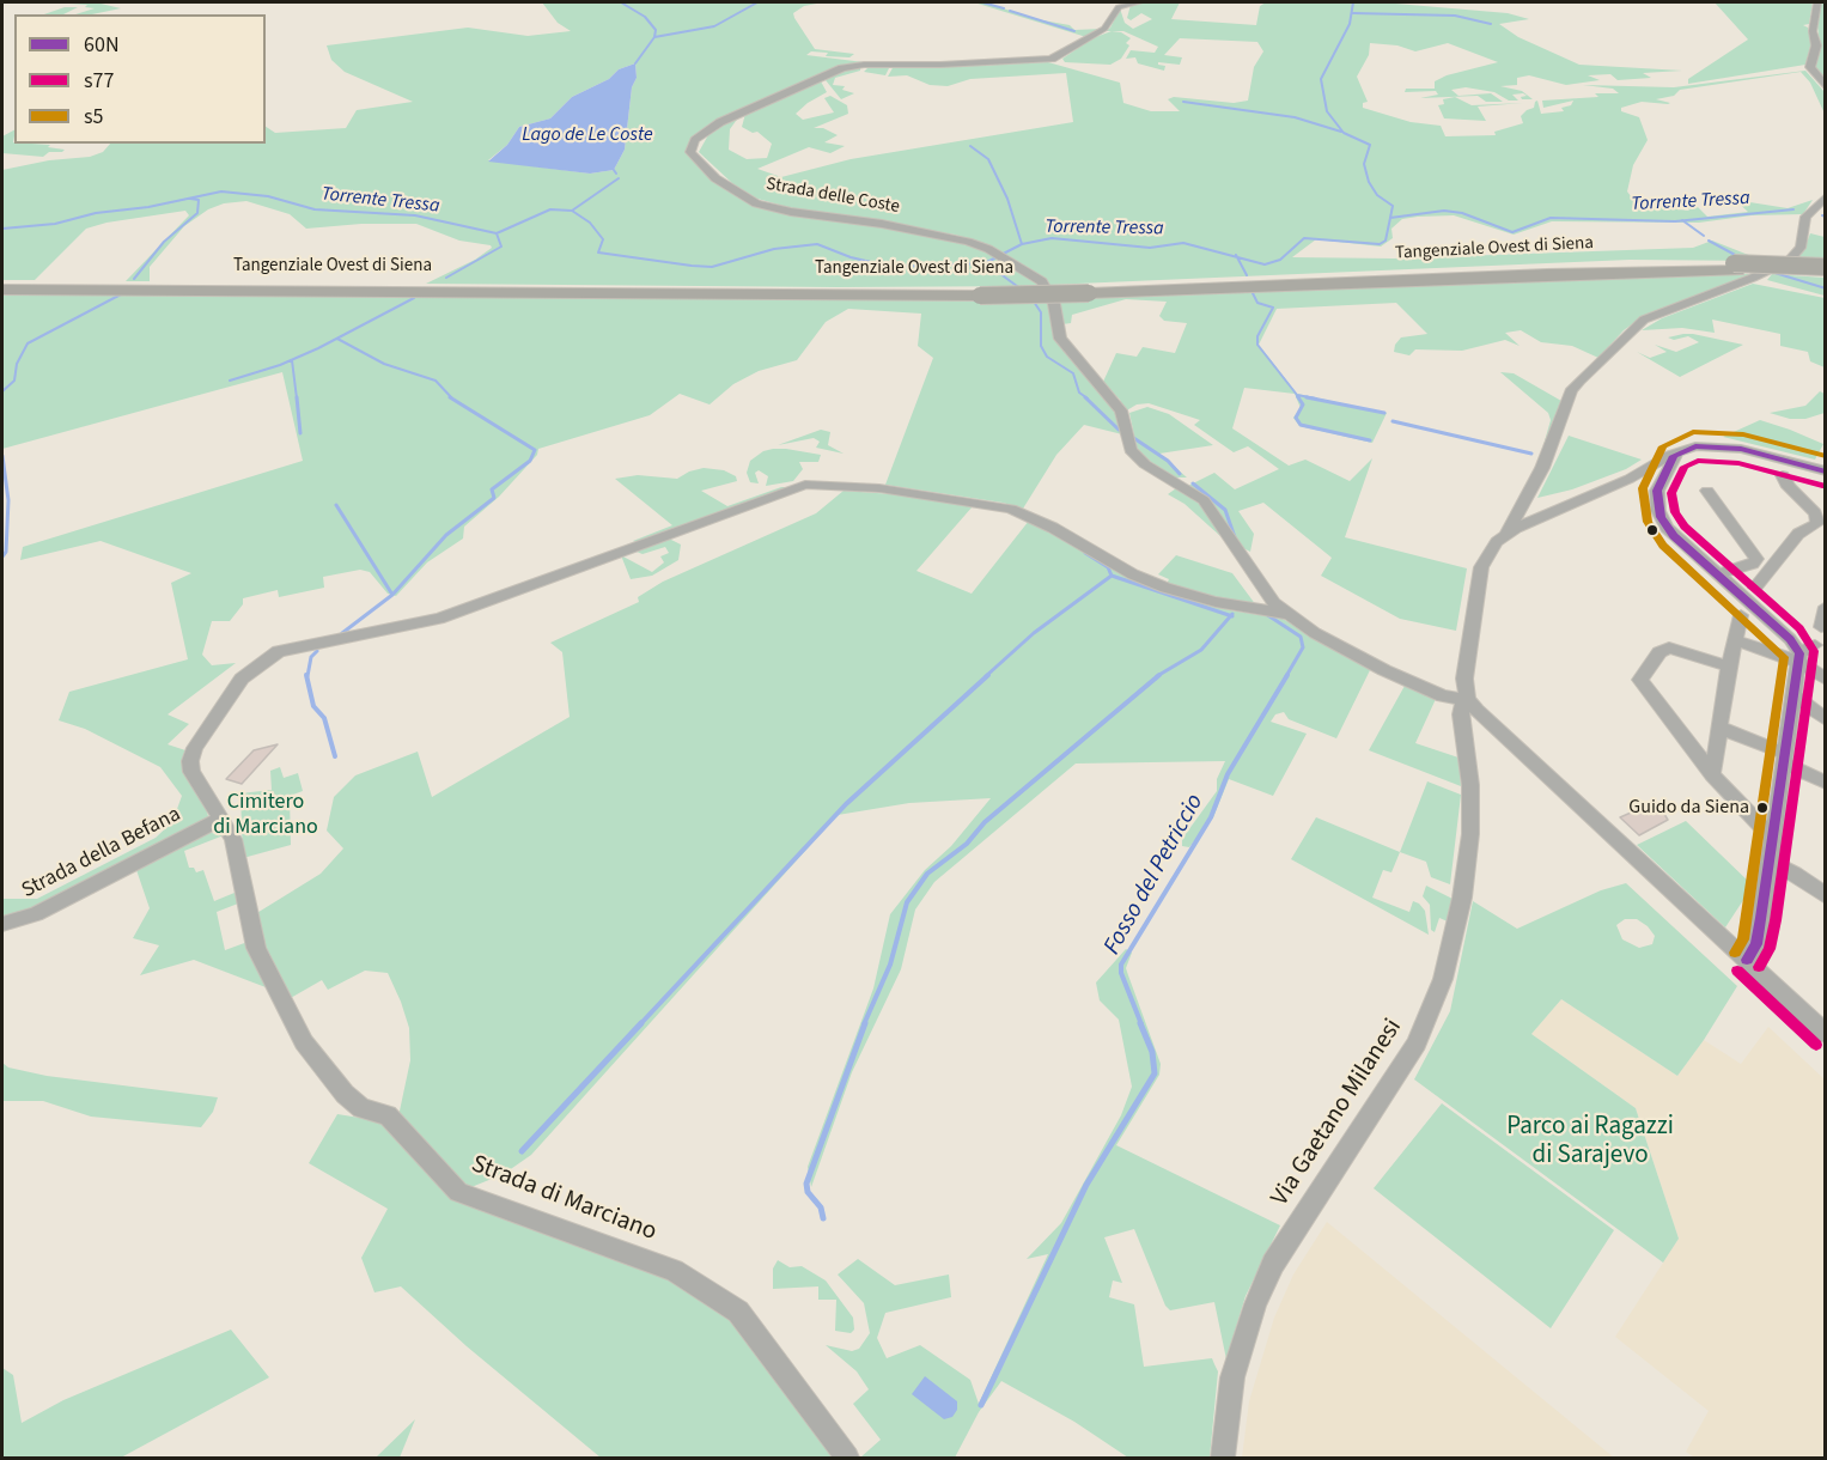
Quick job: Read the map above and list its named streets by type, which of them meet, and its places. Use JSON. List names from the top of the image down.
{
  "streets": {
    "highway": ["Tangenziale Ovest di Siena"],
    "street": [
      "Strada delle Coste",
      "Strada della Befana",
      "Via Gaetano Milanesi",
      "Strada di Marciano"
    ]
  },
  "crossings": [
    ["Strada delle Coste", "Via Gaetano Milanesi"],
    ["Strada delle Coste", "Strada di Marciano"],
    ["Strada della Befana", "Strada di Marciano"]
  ],
  "water": ["Lago de Le Coste", "Torrente Tressa", "Fosso del Petriccio"],
  "parks": ["Cimitero di Marciano", "Parco ai Ragazzi di Sarajevo"],
  "places": ["Guido da Siena"],
  "lines": ["transit line s5", "transit line 60N", "transit line s77"],
  "legend": ["60N", "s77", "s5"]
}
